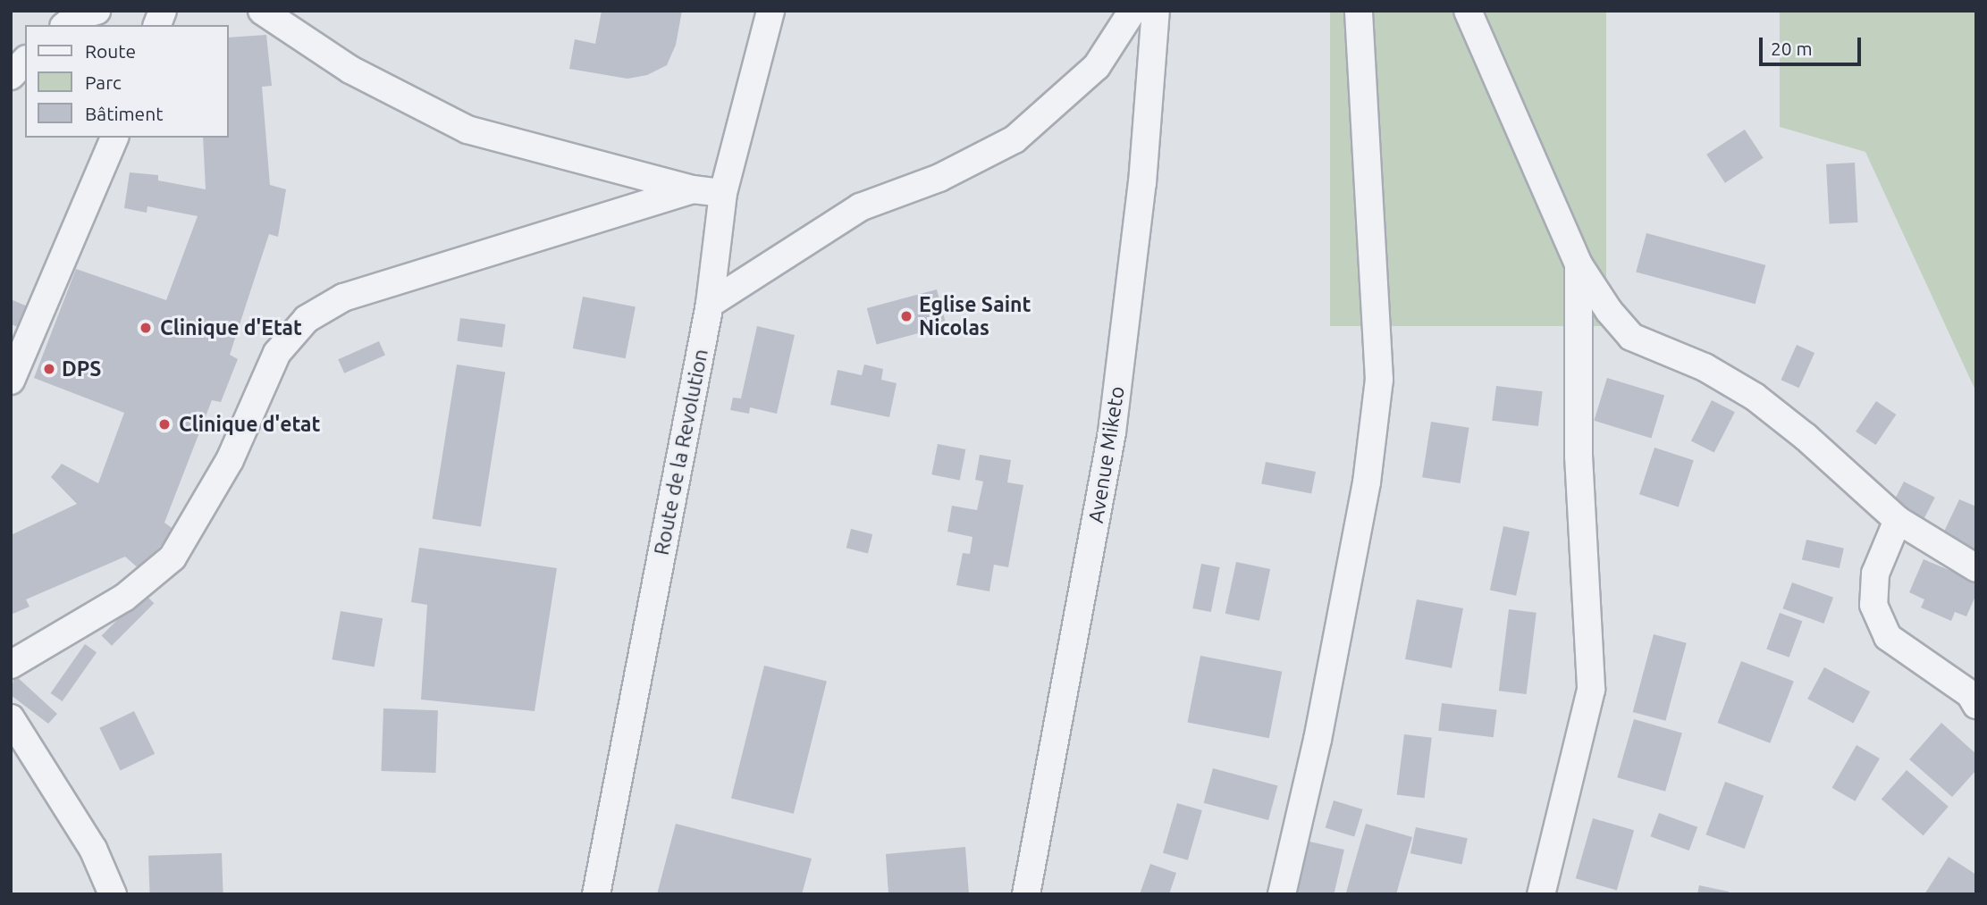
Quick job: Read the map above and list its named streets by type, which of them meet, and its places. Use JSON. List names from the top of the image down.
{
  "streets": {
    "street": ["Route de la Revolution", "Avenue Miketo"]
  },
  "places": [
    "Eglise Saint Nicolas",
    "Clinique d'Etat",
    "DPS",
    "Clinique d'etat"
  ],
  "legend": ["Route", "Parc", "Bâtiment"],
  "scale_bar": "20 m"
}
